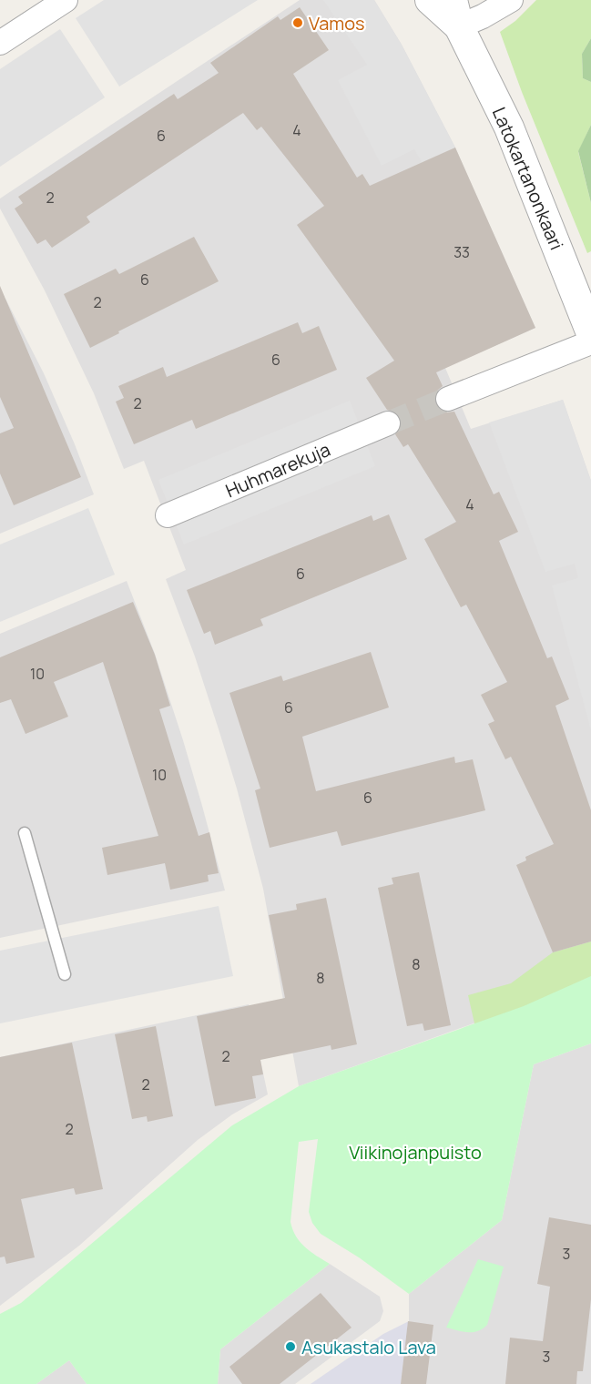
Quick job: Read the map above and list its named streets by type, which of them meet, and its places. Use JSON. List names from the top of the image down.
{
  "streets": {
    "street": ["Latokartanonkaari", "Huhmarekuja"]
  },
  "parks": ["Viikinojanpuisto"],
  "places": ["Vamos", "Asukastalo Lava"],
  "house_numbers": [
    "4",
    "6",
    "2",
    "33",
    "6",
    "2",
    "6",
    "2",
    "4",
    "6",
    "10",
    "6",
    "10",
    "6",
    "8",
    "8",
    "2",
    "2",
    "2",
    "3",
    "3"
  ]
}
